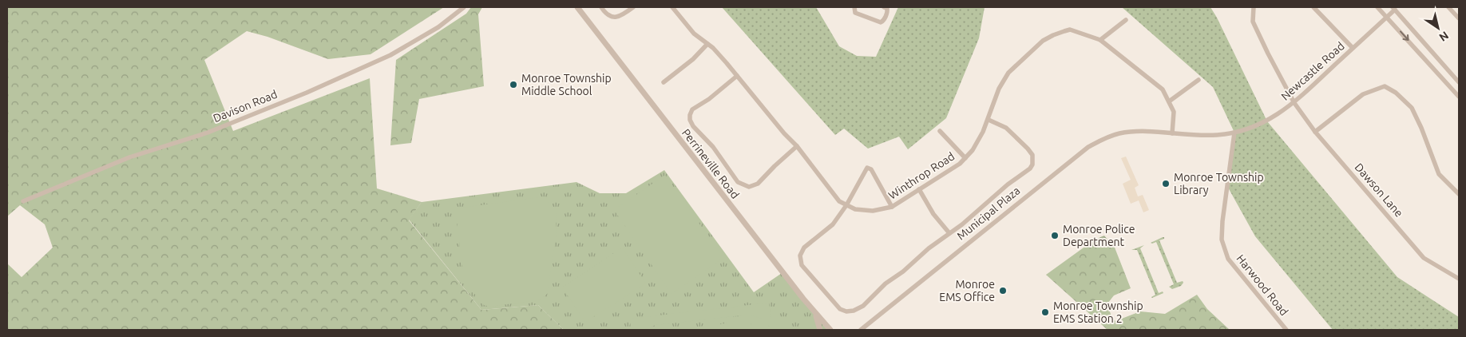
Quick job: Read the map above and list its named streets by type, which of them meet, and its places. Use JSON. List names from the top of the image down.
{
  "streets": {
    "street": [
      "Newcastle Road",
      "Davison Road",
      "Perrineville Road",
      "Winthrop Road",
      "Dawson Lane",
      "Municipal Plaza",
      "Harwood Road"
    ]
  },
  "crossings": [
    ["Newcastle Road", "Winthrop Road"],
    ["Newcastle Road", "Dawson Lane"],
    ["Newcastle Road", "Municipal Plaza"],
    ["Newcastle Road", "Harwood Road"]
  ],
  "places": [
    "Monroe Township Middle School",
    "Monroe Township Library",
    "Monroe Police Department",
    "Monroe EMS Office",
    "Monroe Township EMS Station 2"
  ],
  "north": "bottom right"
}
